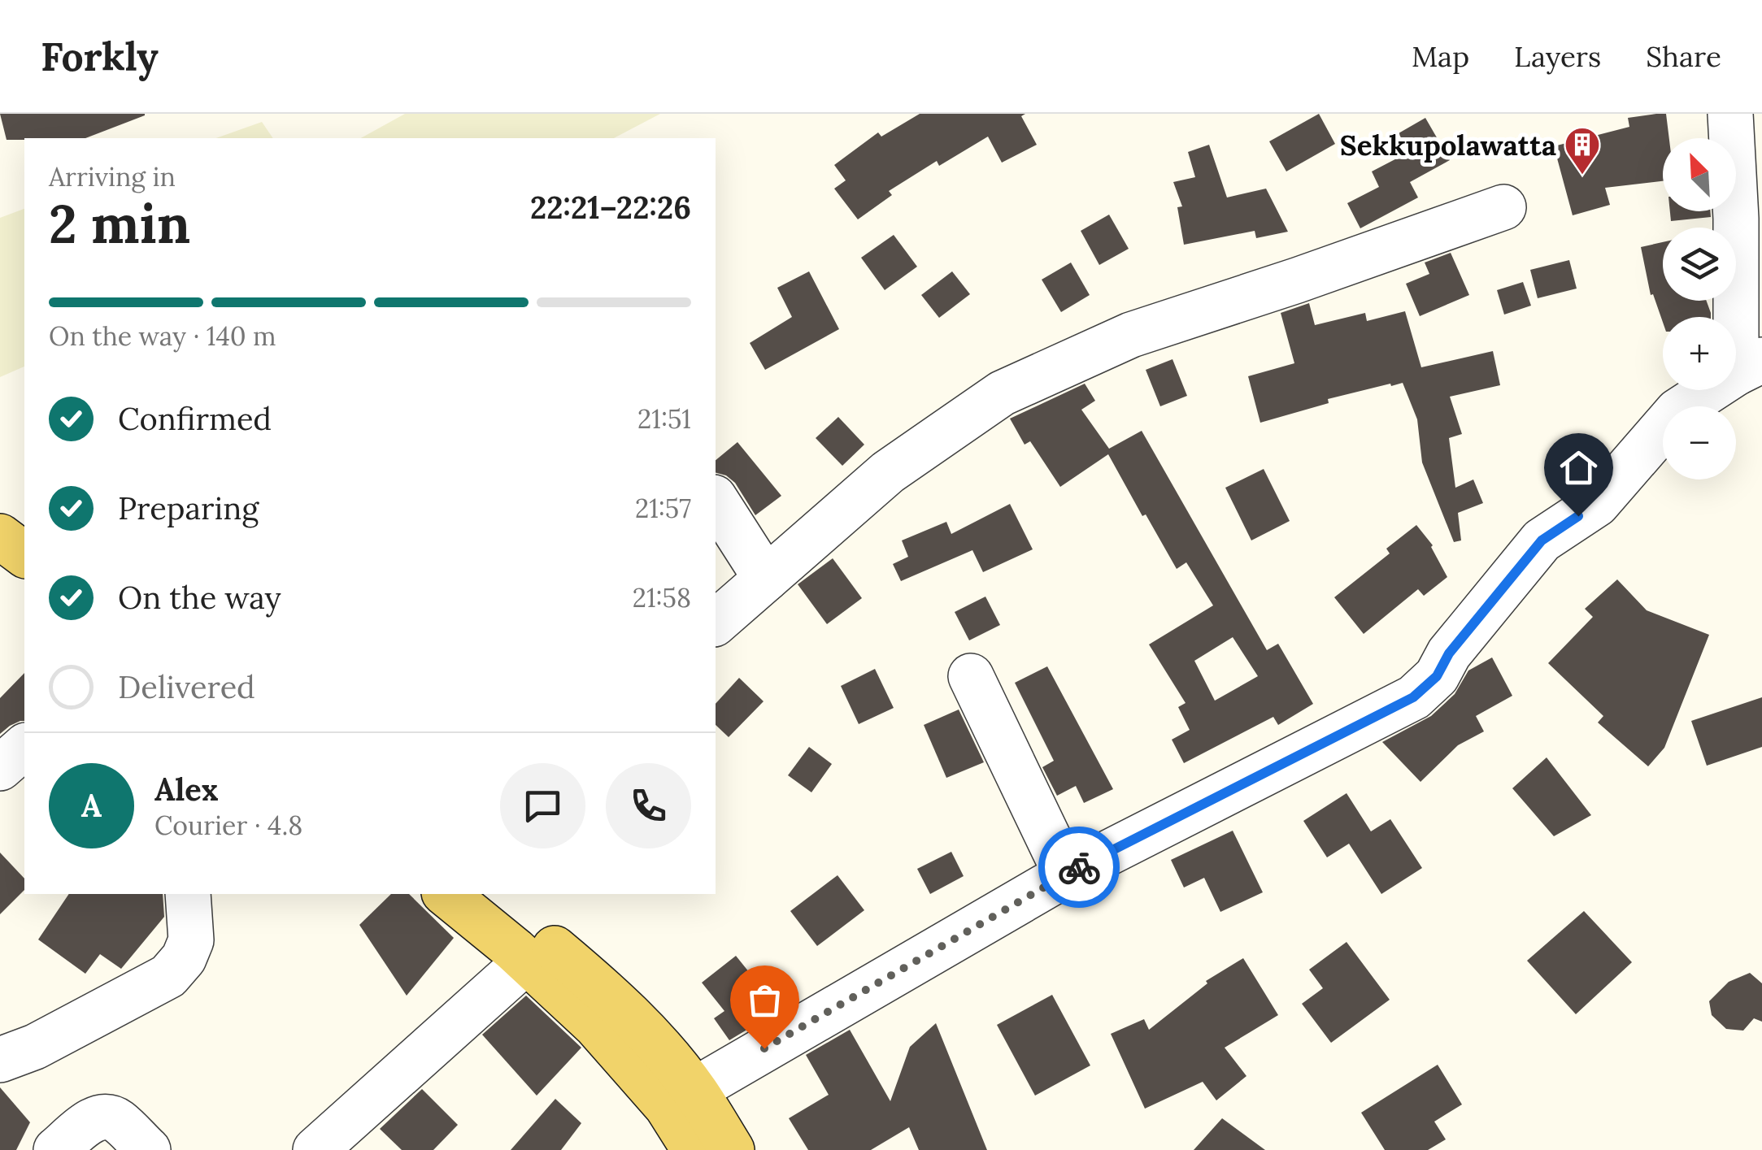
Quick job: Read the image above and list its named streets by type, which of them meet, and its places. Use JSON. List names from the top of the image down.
{
  "places": {
    "building": ["Sekkupolawatta"]
  },
  "north": "top left",
  "page": {
    "header": "Forkly",
    "nav": ["Map", "Layers", "Share"],
    "map_buttons": ["+", "−"],
    "heading": ["2 min", "Arriving in", "22:21–22:26"],
    "panel": ["Alex", "Courier · 4.8"],
    "bar": "On the way · 140 m",
    "list": [
      ["Confirmed", "21:51"],
      ["Preparing", "21:57"],
      ["On the way", "21:58"],
      "Delivered"
    ],
    "round": "A"
  }
}
